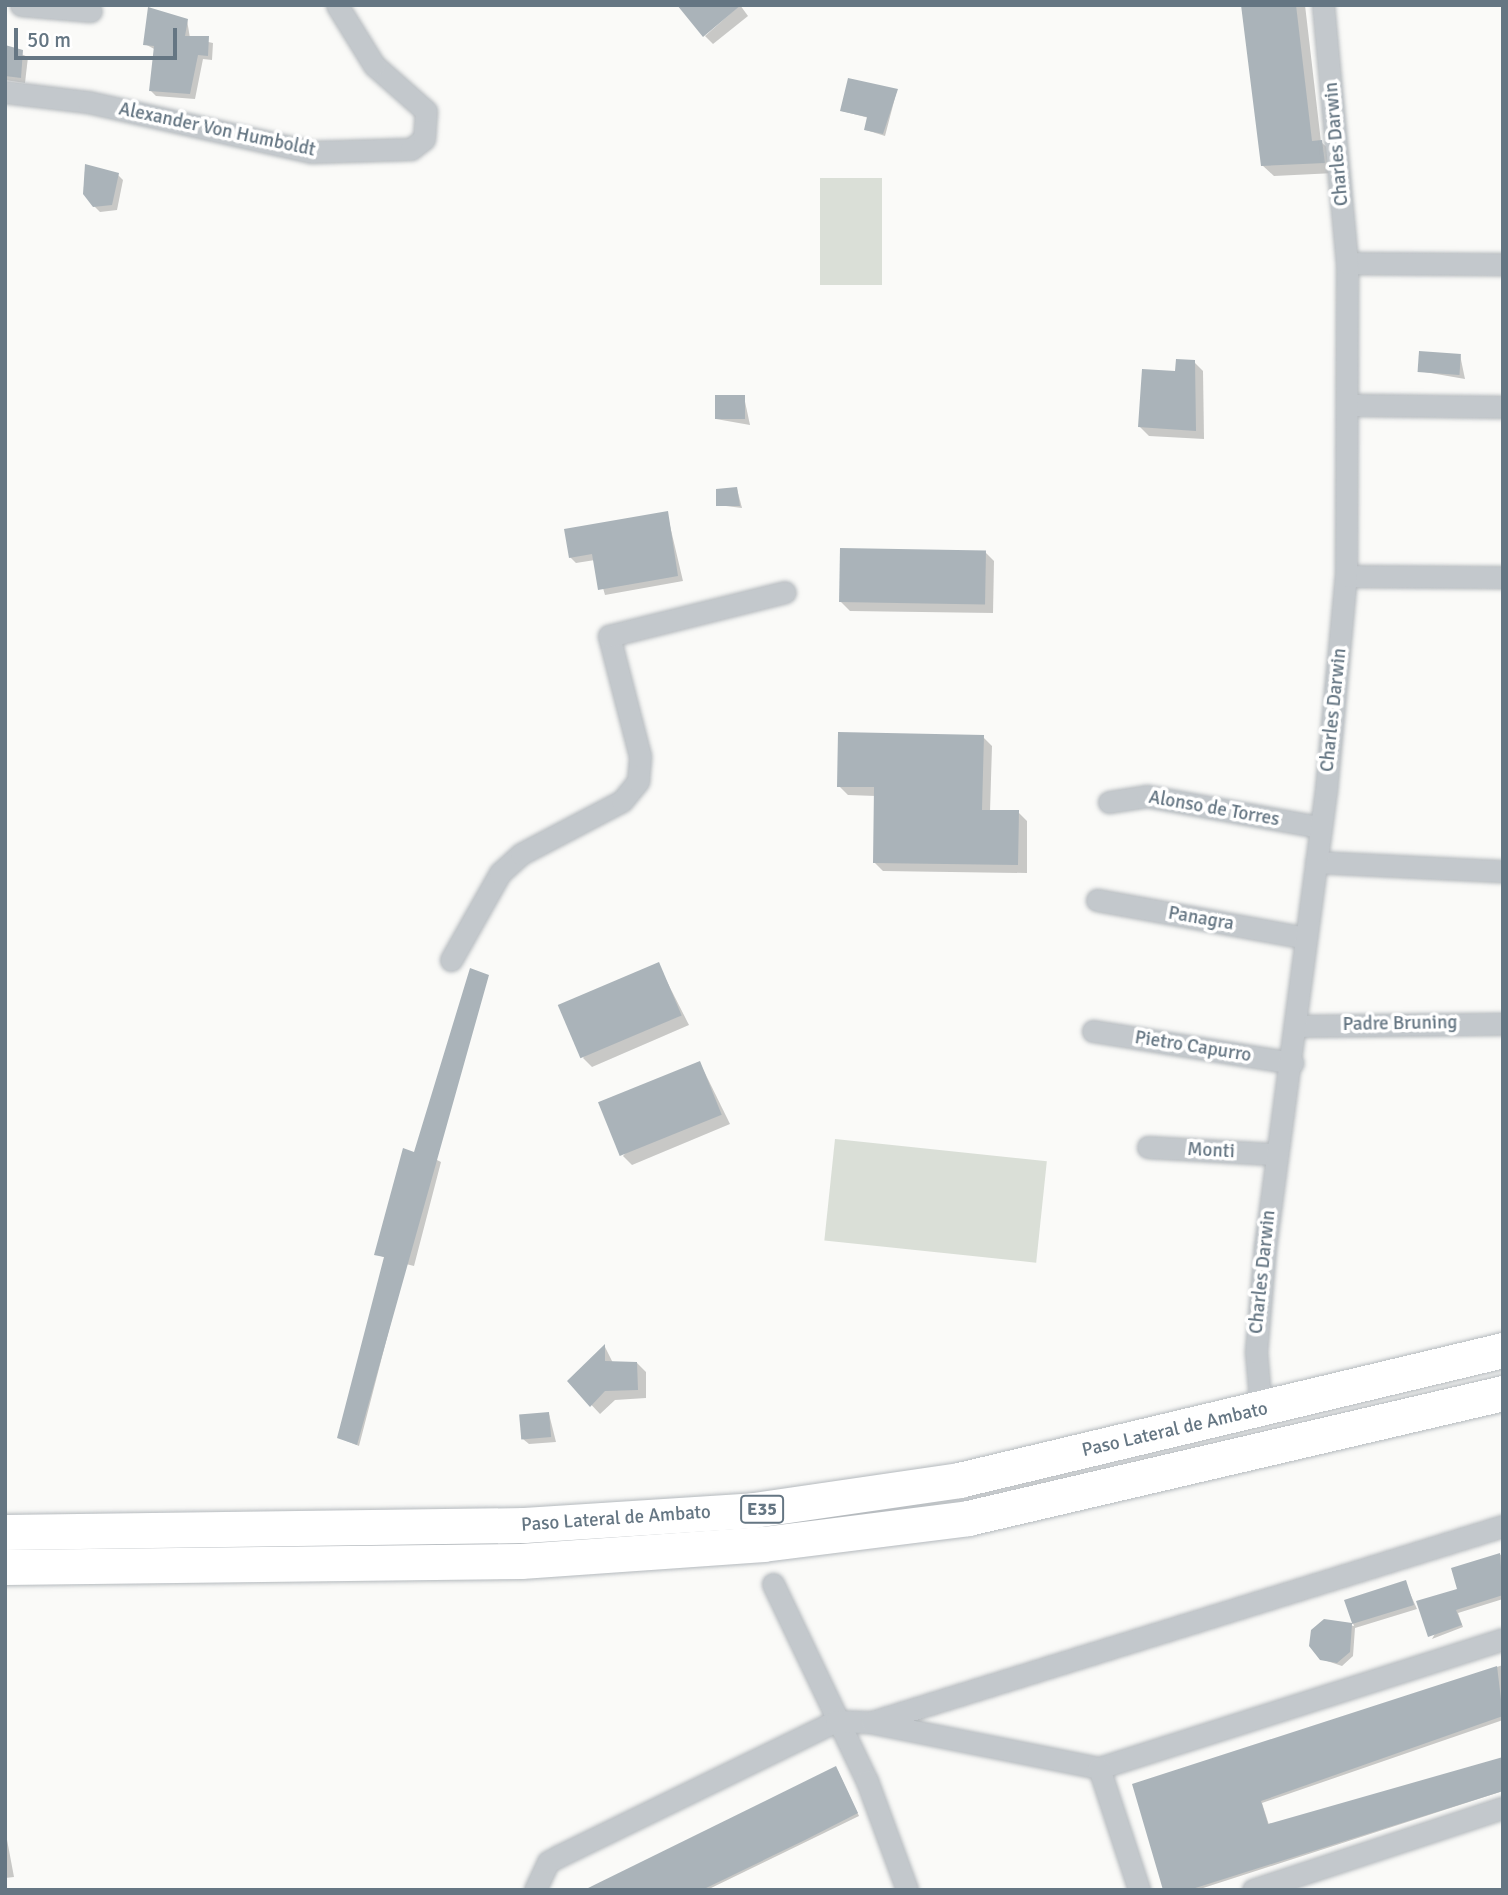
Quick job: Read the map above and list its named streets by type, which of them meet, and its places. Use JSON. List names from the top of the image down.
{
  "streets": {
    "highway": ["Paso Lateral de Ambato", "E35"],
    "street": [
      "Alexander Von Humboldt",
      "Charles Darwin",
      "Alonso de Torres",
      "Panagra",
      "Padre Bruning",
      "Pietro Capurro",
      "Monti"
    ]
  },
  "crossings": [
    ["Charles Darwin", "Alonso de Torres"],
    ["Charles Darwin", "Panagra"],
    ["Charles Darwin", "Padre Bruning"],
    ["Charles Darwin", "Pietro Capurro"],
    ["Charles Darwin", "Monti"],
    ["Charles Darwin", "Paso Lateral de Ambato"]
  ],
  "scale_bar": "50 m"
}
